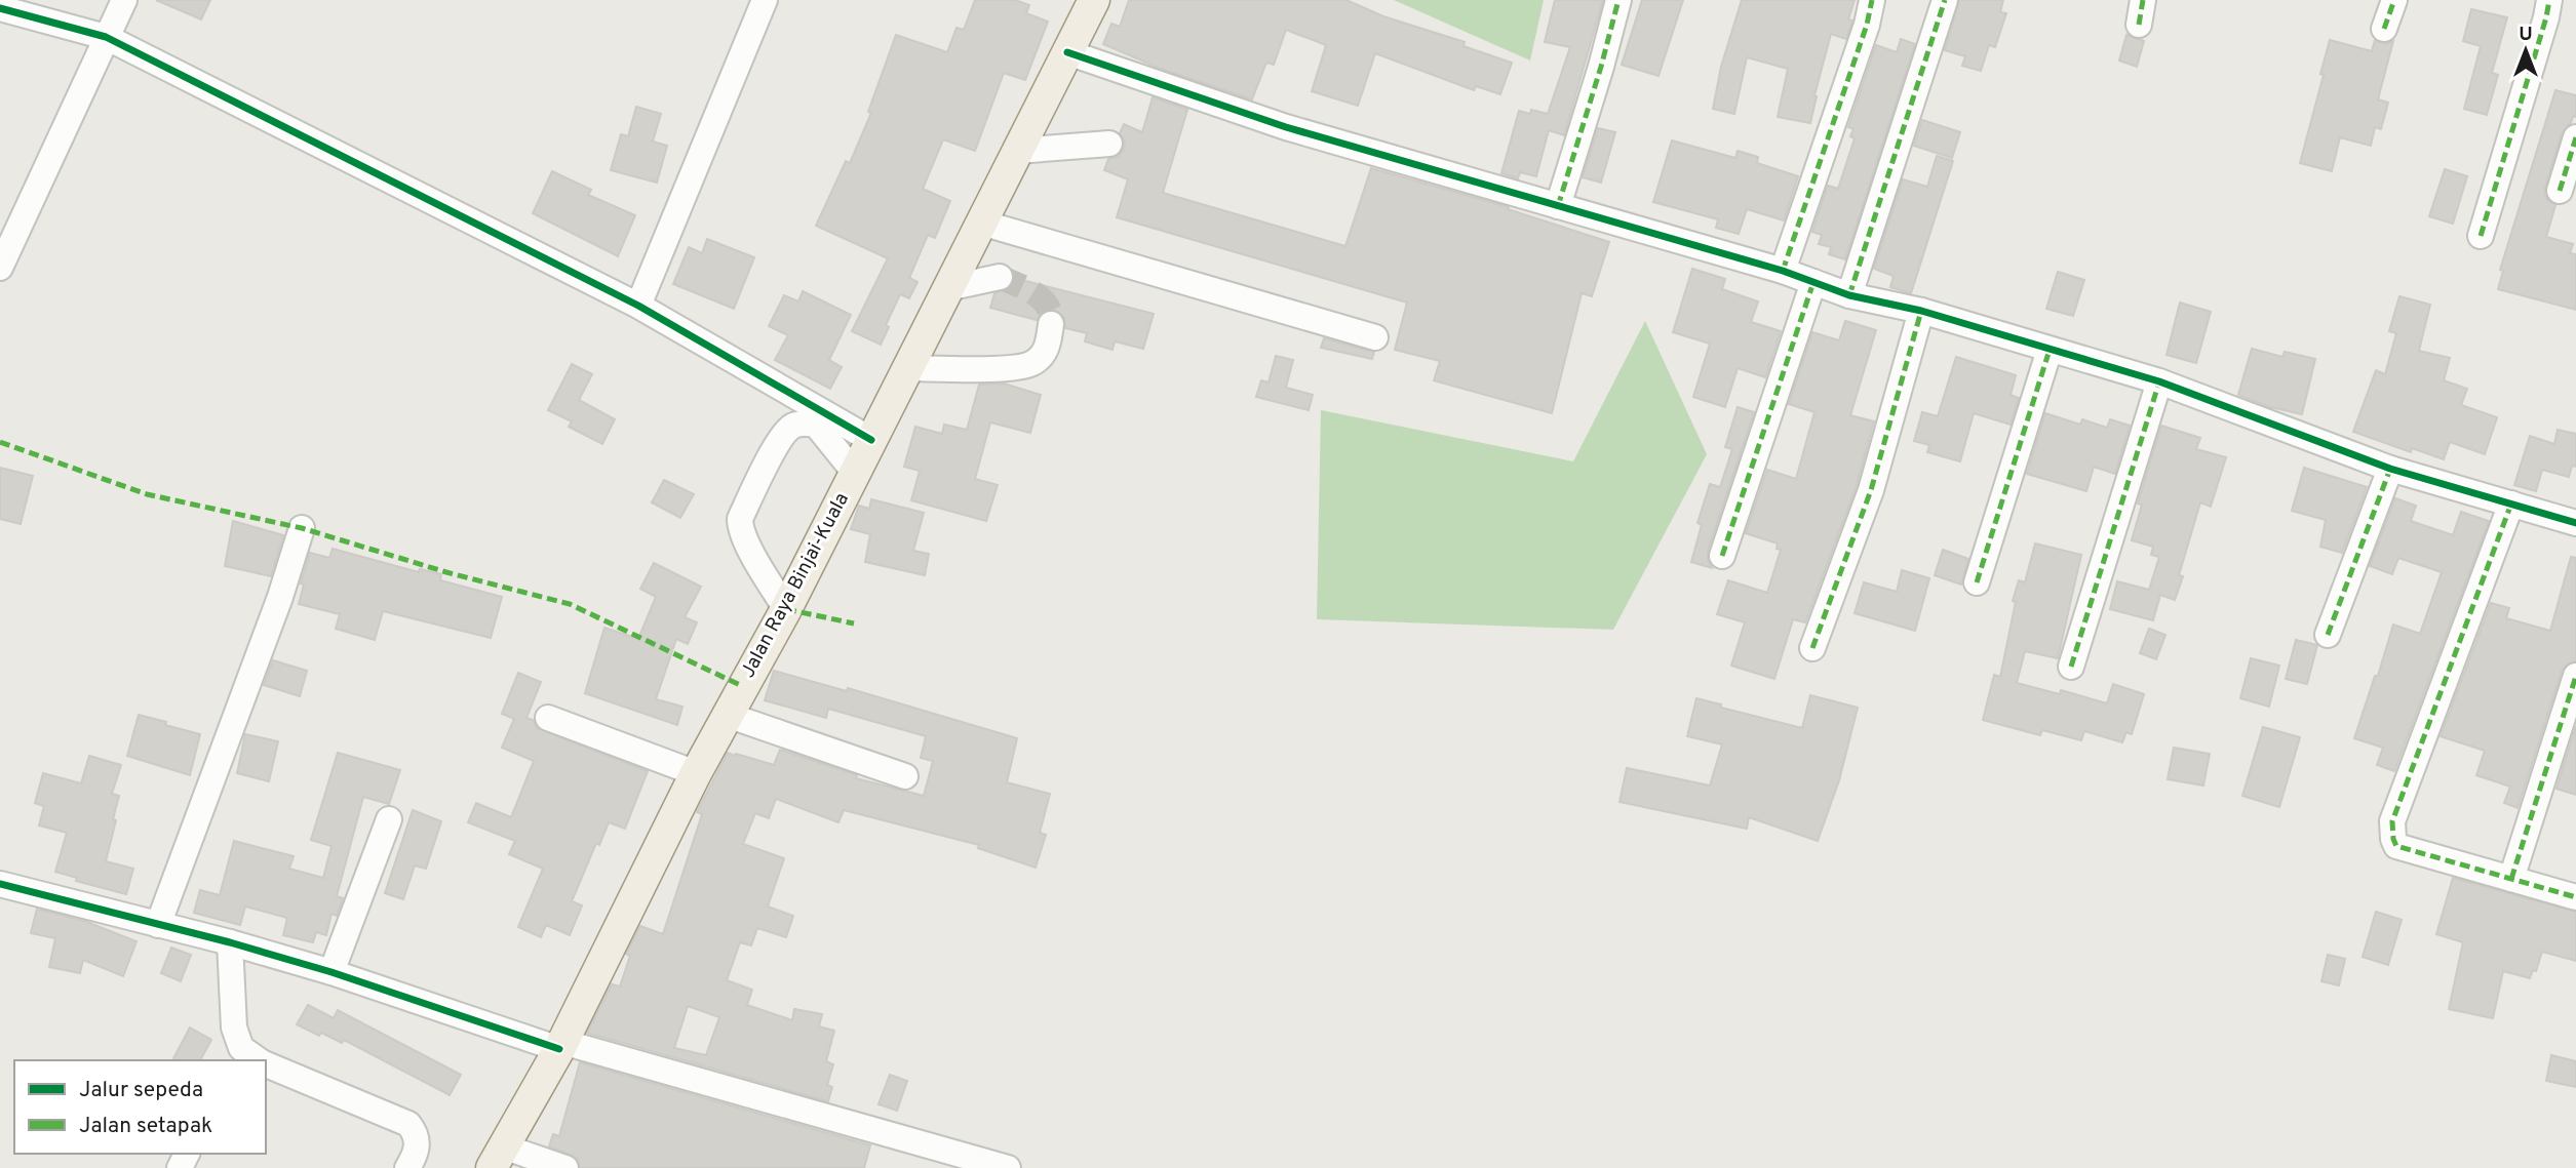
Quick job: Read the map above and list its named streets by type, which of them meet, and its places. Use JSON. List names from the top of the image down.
{
  "streets": {
    "main road": ["Jalan Raya Binjai-Kuala"]
  },
  "legend": ["Jalur sepeda", "Jalan setapak"],
  "north": "top"
}
